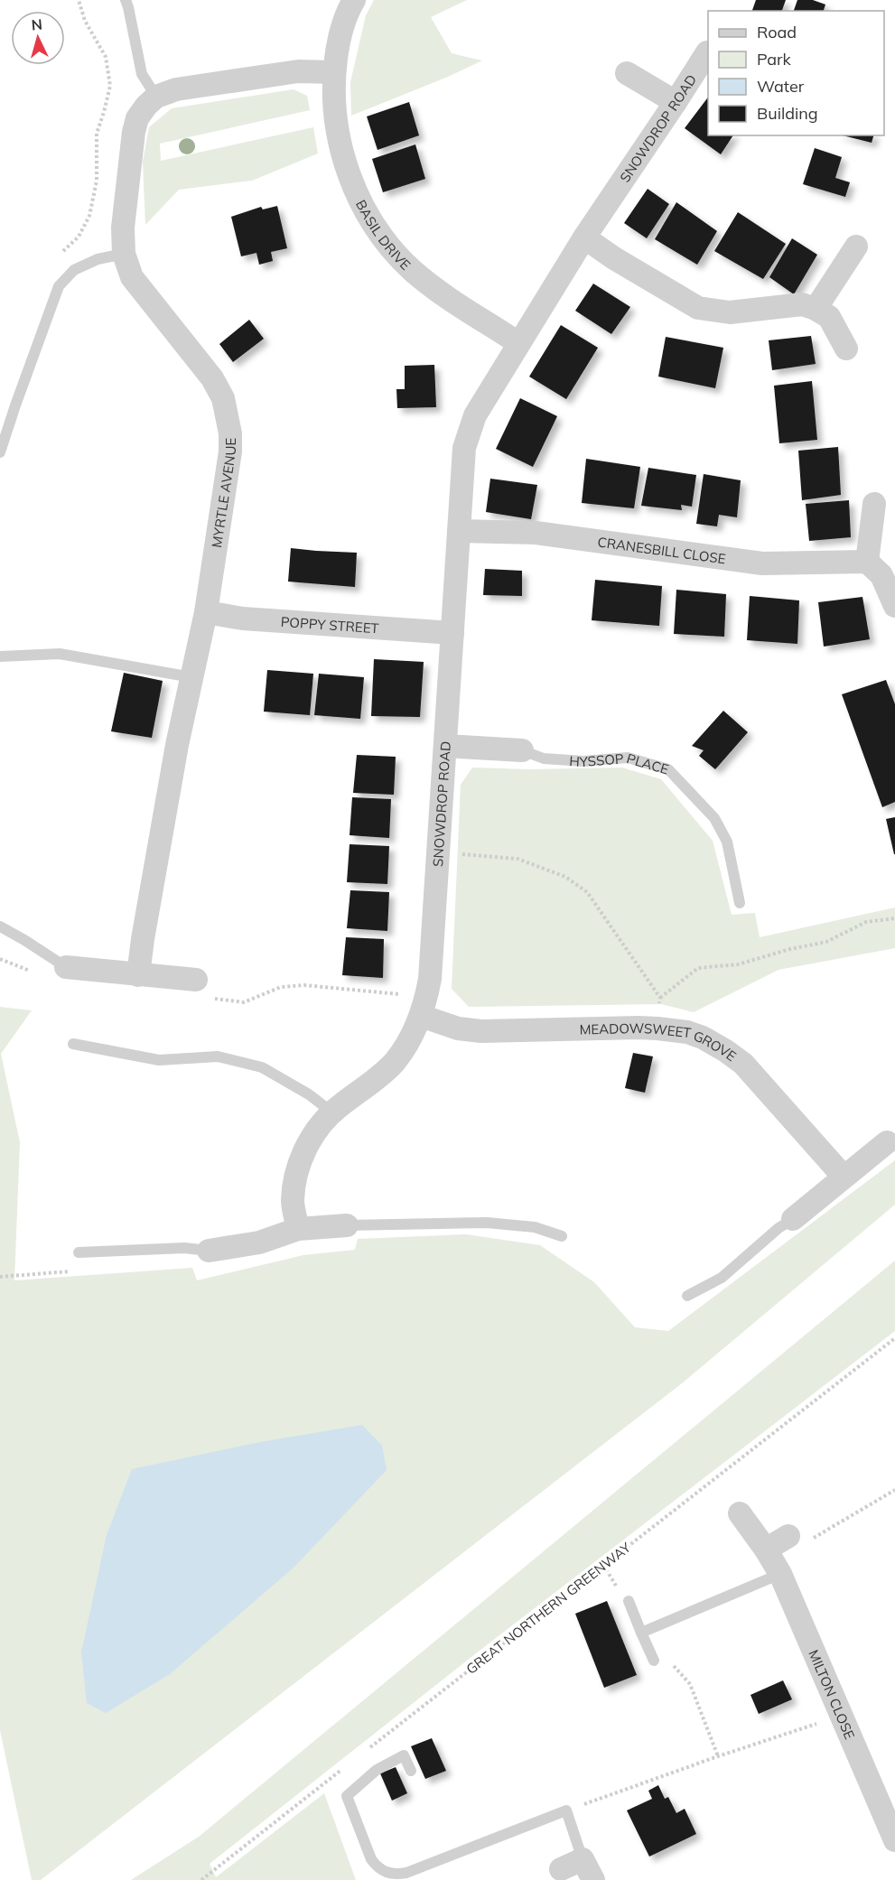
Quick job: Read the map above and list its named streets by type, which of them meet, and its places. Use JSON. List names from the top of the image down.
{
  "streets": {
    "street": [
      "SNOWDROP ROAD",
      "BASIL DRIVE",
      "MYRTLE AVENUE",
      "CRANESBILL CLOSE",
      "POPPY STREET",
      "HYSSOP PLACE",
      "MEADOWSWEET GROVE",
      "MILTON CLOSE"
    ],
    "path": ["GREAT NORTHERN GREENWAY"]
  },
  "crossings": [
    ["SNOWDROP ROAD", "BASIL DRIVE"],
    ["SNOWDROP ROAD", "CRANESBILL CLOSE"],
    ["SNOWDROP ROAD", "POPPY STREET"],
    ["SNOWDROP ROAD", "HYSSOP PLACE"],
    ["SNOWDROP ROAD", "MEADOWSWEET GROVE"],
    ["MYRTLE AVENUE", "POPPY STREET"]
  ],
  "legend": [
    "Road",
    "Park",
    "Water",
    "Building"
  ],
  "north": "top"
}
